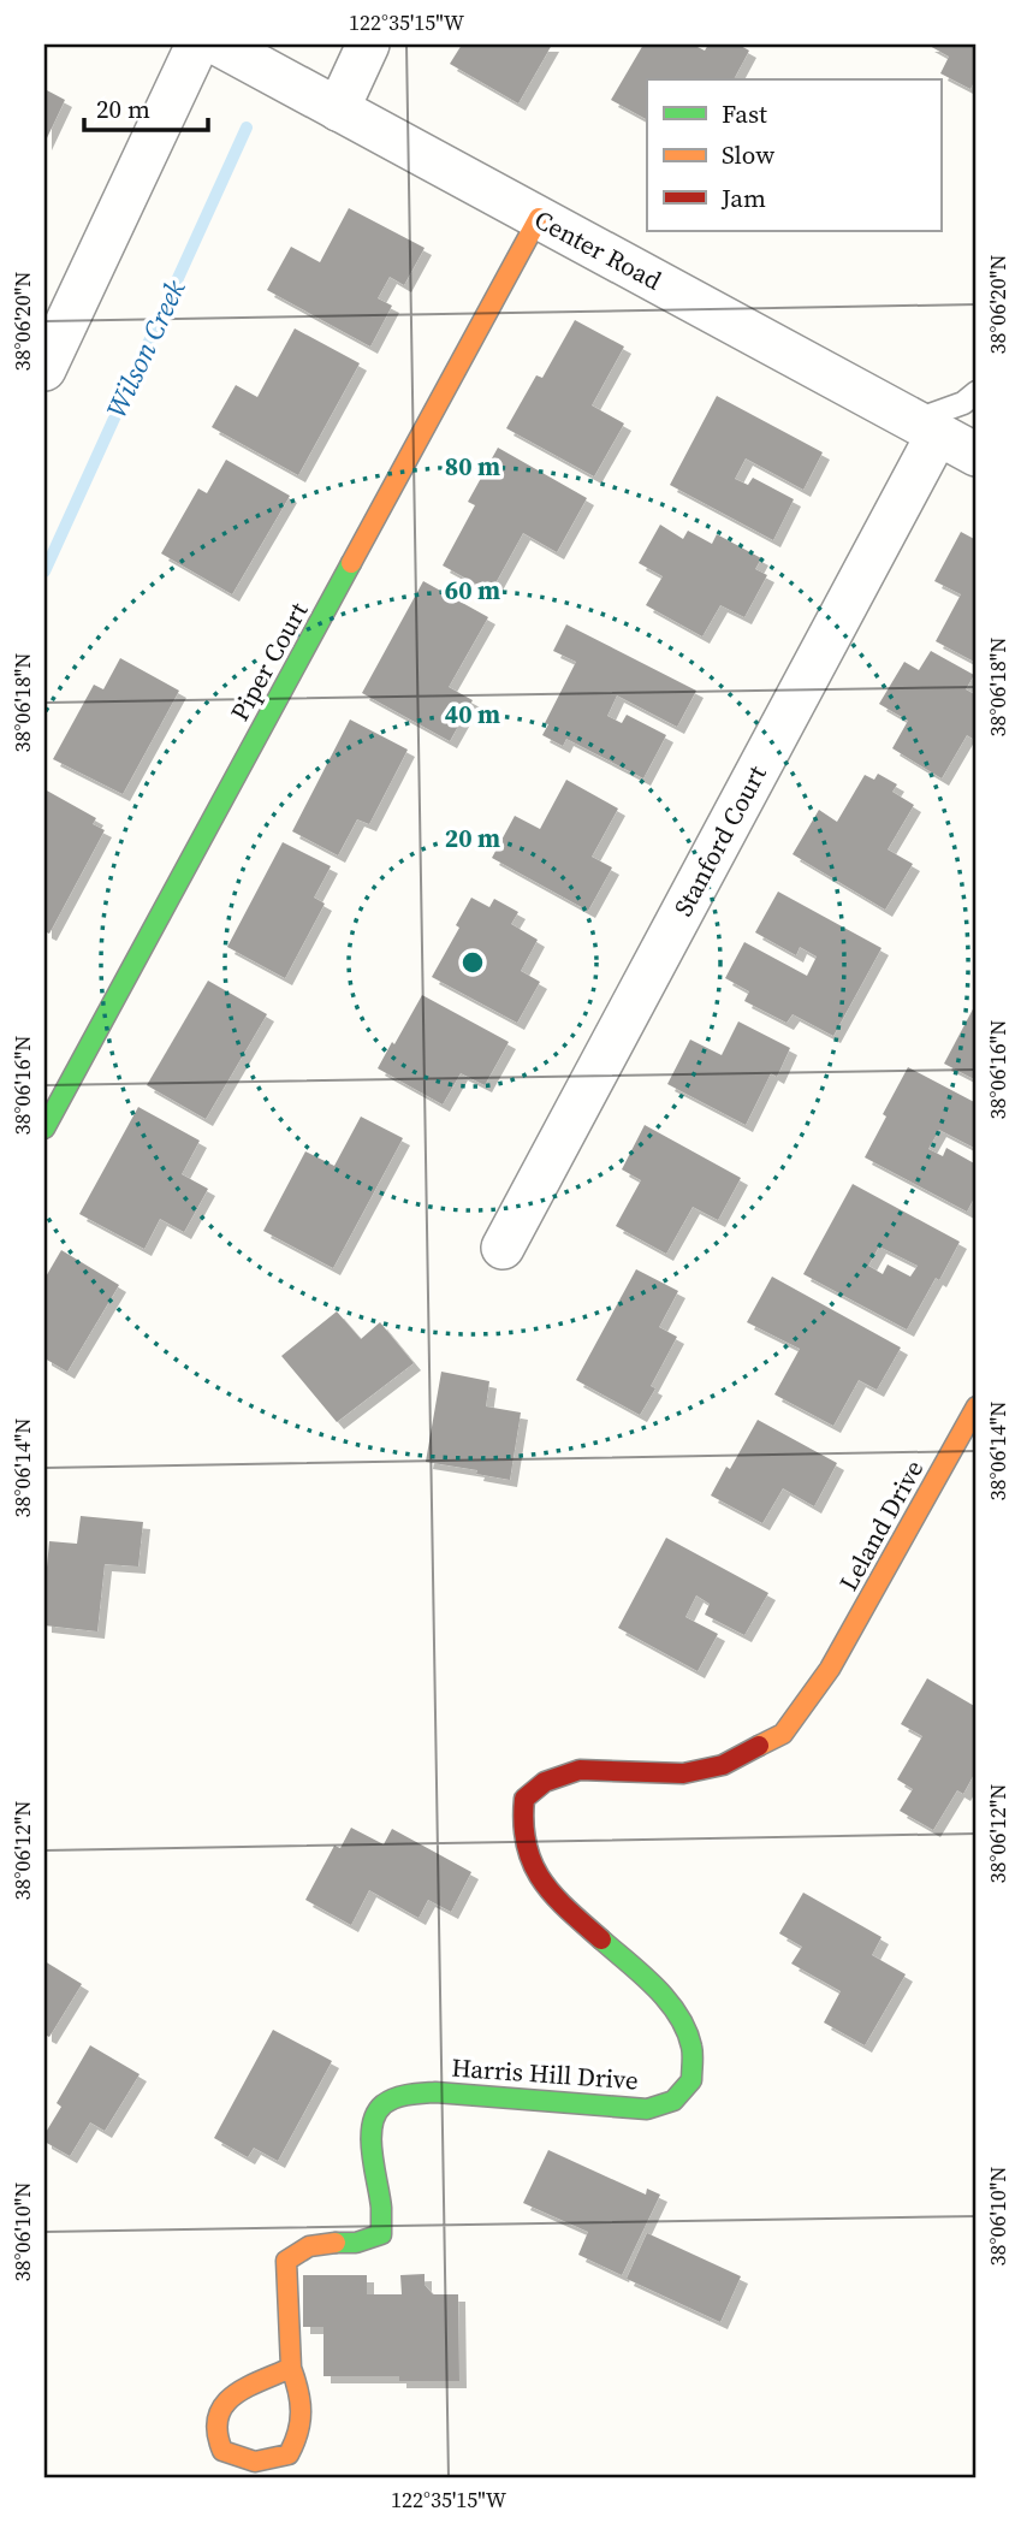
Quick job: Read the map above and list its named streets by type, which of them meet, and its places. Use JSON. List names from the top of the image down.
{
  "streets": {
    "street": [
      "Center Road",
      "Piper Court",
      "Stanford Court",
      "Leland Drive",
      "Harris Hill Drive"
    ]
  },
  "crossings": [
    ["Center Road", "Piper Court"],
    ["Center Road", "Stanford Court"],
    ["Leland Drive", "Harris Hill Drive"]
  ],
  "water": ["Wilson Creek"],
  "legend": ["Fast", "Slow", "Jam"],
  "scale_bar": "20 m",
  "coordinates": [
    "122°35'15\"W",
    "38°06'20\"N",
    "38°06'18\"N",
    "38°06'16\"N",
    "38°06'14\"N",
    "38°06'12\"N",
    "38°06'10\"N"
  ],
  "rings": [
    "80 m",
    "60 m",
    "40 m",
    "20 m"
  ]
}
